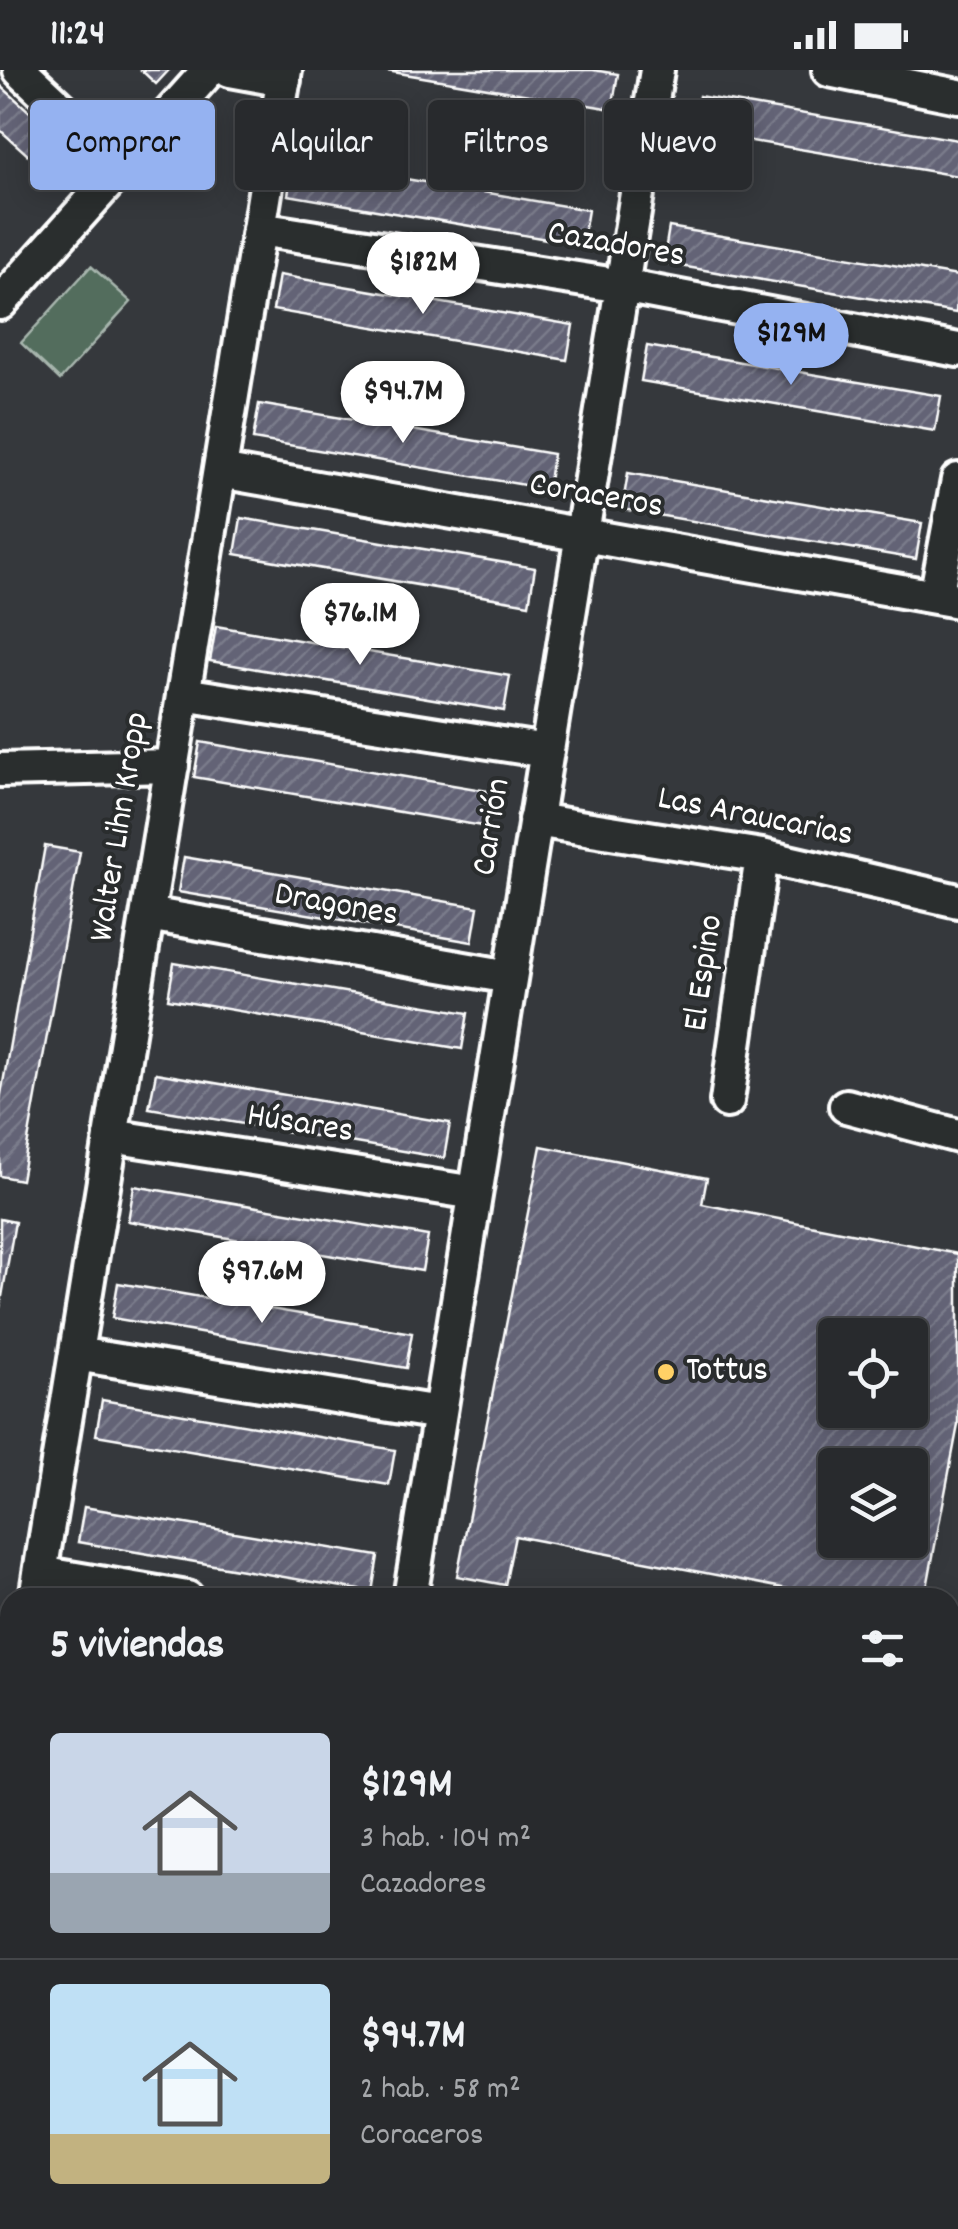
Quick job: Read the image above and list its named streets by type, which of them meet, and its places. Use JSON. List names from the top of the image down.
{
  "streets": {
    "street": [
      "Cazadores",
      "Coraceros",
      "Las Araucarias",
      "Walter Lihn Kropp",
      "Carrión",
      "Dragones",
      "El Espino",
      "Húsares"
    ]
  },
  "crossings": [
    ["Cazadores", "Walter Lihn Kropp"],
    ["Cazadores", "Carrión"],
    ["Coraceros", "Walter Lihn Kropp"],
    ["Coraceros", "Carrión"],
    ["Las Araucarias", "Carrión"],
    ["Las Araucarias", "El Espino"],
    ["Walter Lihn Kropp", "Dragones"],
    ["Walter Lihn Kropp", "Húsares"],
    ["Carrión", "Dragones"],
    ["Carrión", "Húsares"]
  ],
  "places": ["Tottus"],
  "page": {
    "status": "11:24",
    "chip": [
      "Comprar",
      "Alquilar",
      "Filtros",
      "Nuevo"
    ],
    "price": [
      "$182M",
      "$129M",
      "$94.7M",
      "$76.1M",
      "$97.6M"
    ],
    "heading": "5 viviendas",
    "list": [
      {
        "name": "$129M",
        "note": "3 hab. · 104 m² · Cazadores"
      },
      {
        "name": "$94.7M",
        "note": "2 hab. · 58 m² · Coraceros"
      }
    ]
  }
}
